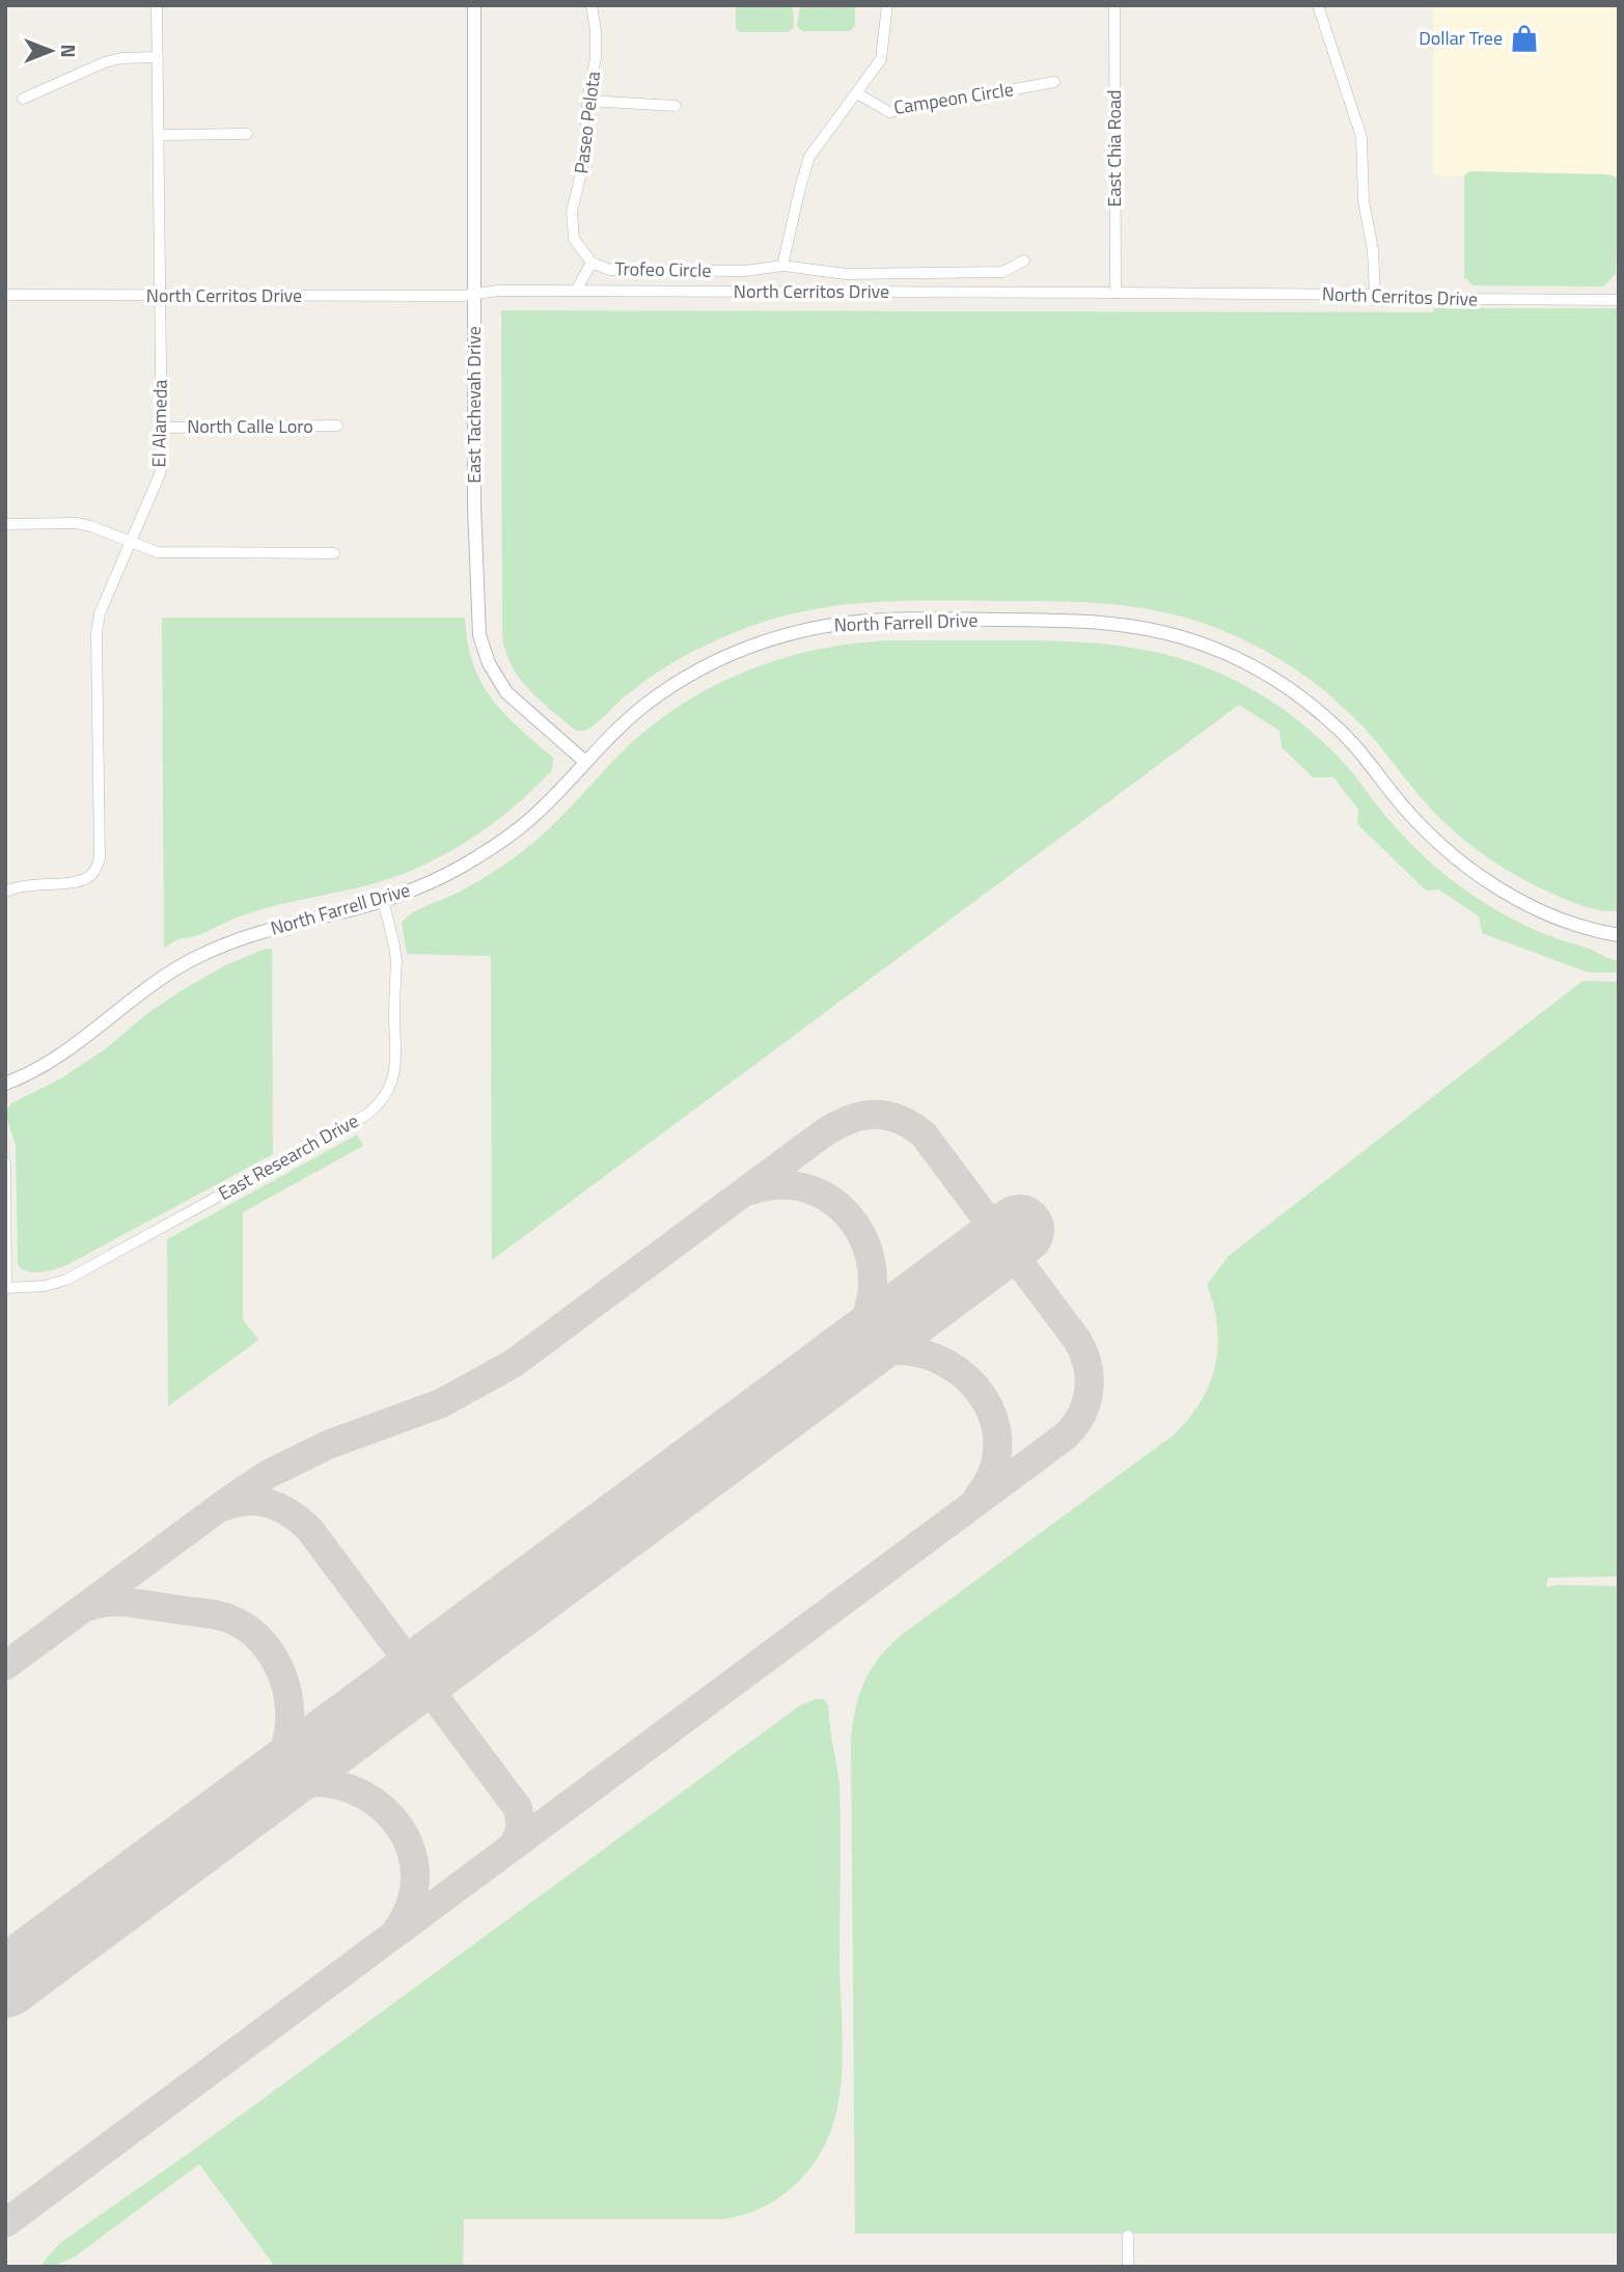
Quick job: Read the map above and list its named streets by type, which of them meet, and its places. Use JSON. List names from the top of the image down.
{
  "streets": {
    "street": [
      "Campeon Circle",
      "Paseo Pelota",
      "East Chia Road",
      "Trofeo Circle",
      "North Cerritos Drive",
      "East Tachevah Drive",
      "El Alameda",
      "North Calle Loro",
      "North Farrell Drive",
      "East Research Drive"
    ]
  },
  "crossings": [
    ["Paseo Pelota", "Trofeo Circle"],
    ["East Chia Road", "North Cerritos Drive"],
    ["North Cerritos Drive", "East Tachevah Drive"],
    ["North Cerritos Drive", "El Alameda"],
    ["East Tachevah Drive", "North Farrell Drive"],
    ["El Alameda", "North Calle Loro"],
    ["North Farrell Drive", "East Research Drive"]
  ],
  "places": {
    "shop": ["Dollar Tree"]
  },
  "north": "right"
}
